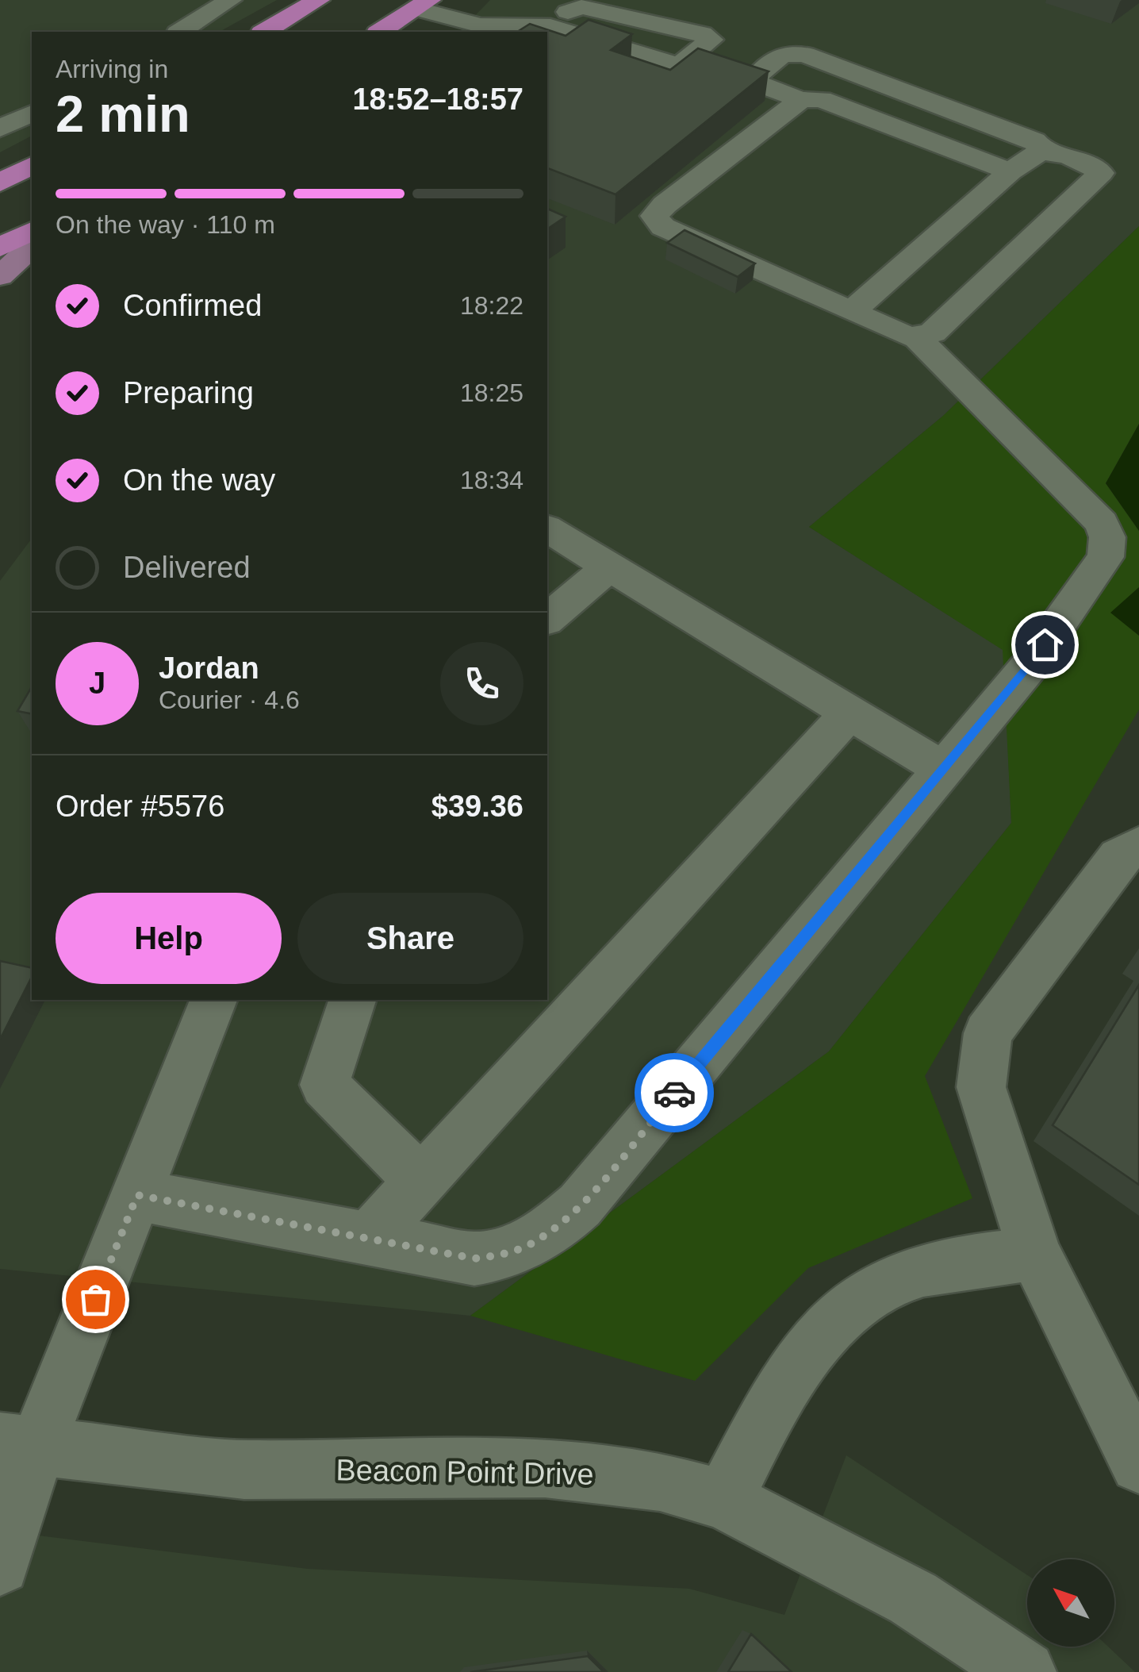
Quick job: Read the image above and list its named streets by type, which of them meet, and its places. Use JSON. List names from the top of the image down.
{
  "streets": {
    "street": ["Beacon Point Drive"]
  },
  "north": "top left",
  "page": {
    "heading": ["2 min", "Arriving in", "18:52–18:57"],
    "panel": [
      "Jordan",
      "Courier · 4.6",
      "Order #5576",
      "$39.36"
    ],
    "bar": "On the way · 110 m",
    "list": [
      ["Confirmed", "18:22"],
      ["Preparing", "18:25"],
      ["On the way", "18:34"],
      "Delivered"
    ],
    "round": "J",
    "buttons": ["Help", "Share"]
  }
}
